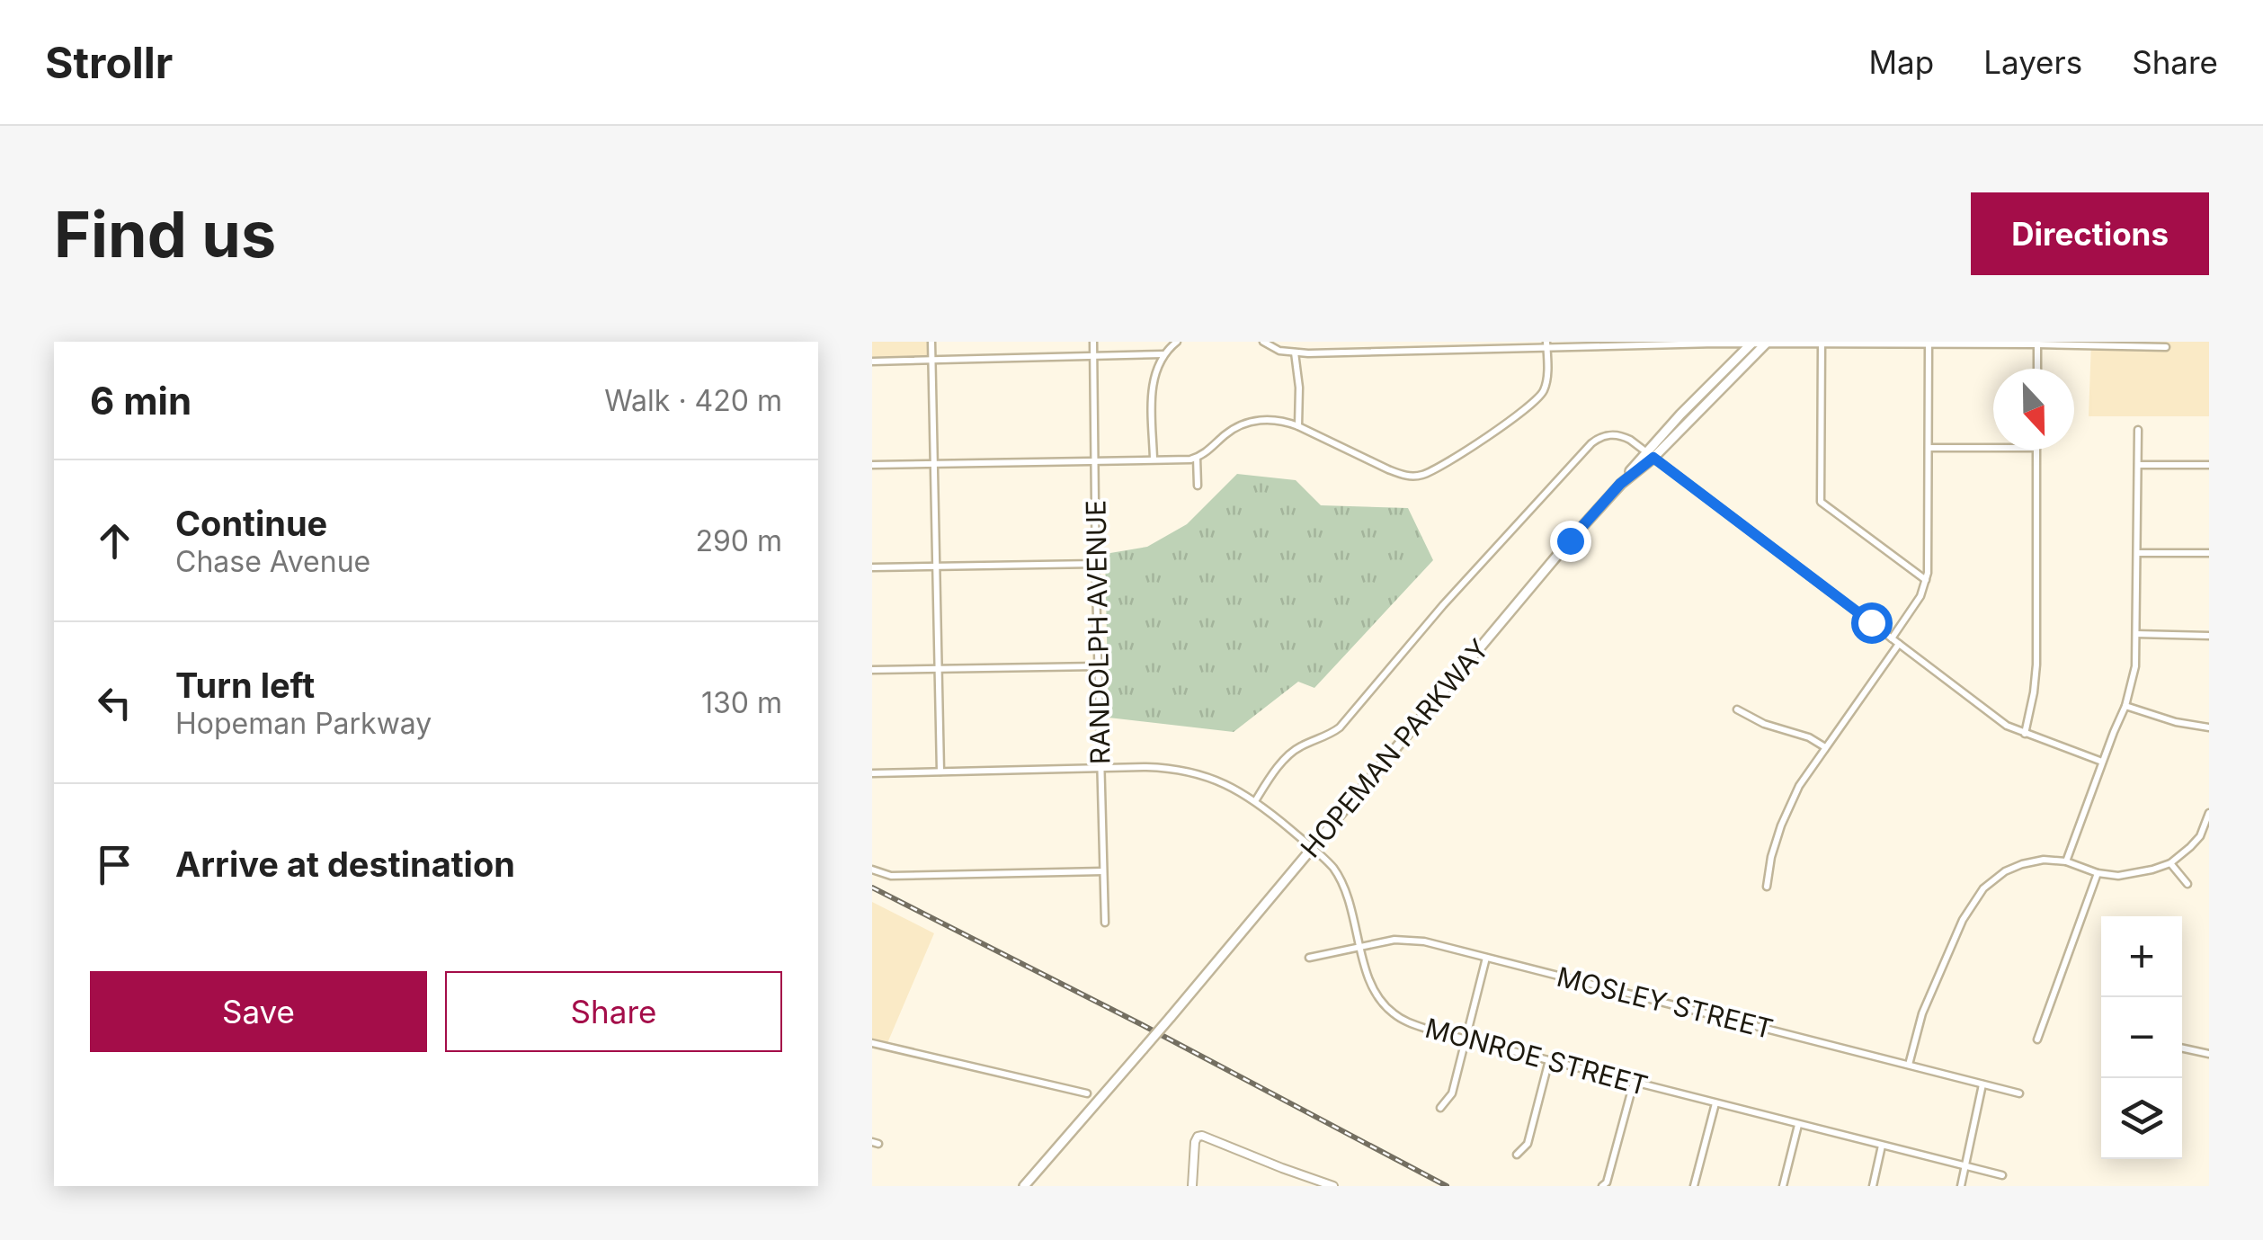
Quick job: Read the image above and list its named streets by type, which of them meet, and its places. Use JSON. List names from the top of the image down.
{
  "streets": {
    "main road": ["HOPEMAN PARKWAY"],
    "street": ["RANDOLPH AVENUE", "MOSLEY STREET", "MONROE STREET"]
  },
  "crossings": [
    ["RANDOLPH AVENUE", "MONROE STREET"],
    ["HOPEMAN PARKWAY", "MONROE STREET"],
    ["MOSLEY STREET", "MONROE STREET"]
  ],
  "north": "bottom",
  "page": {
    "header": "Strollr",
    "nav": ["Map", "Layers", "Share"],
    "buttons": [
      "Directions",
      ["Save", "Share"]
    ],
    "title": "Find us",
    "heading": ["6 min", "Walk · 420 m"],
    "list": [
      ["Continue", "Chase Avenue", "290 m"],
      ["Turn left", "Hopeman Parkway", "130 m"],
      "Arrive at destination"
    ],
    "map_buttons": ["+", "−"]
  }
}
